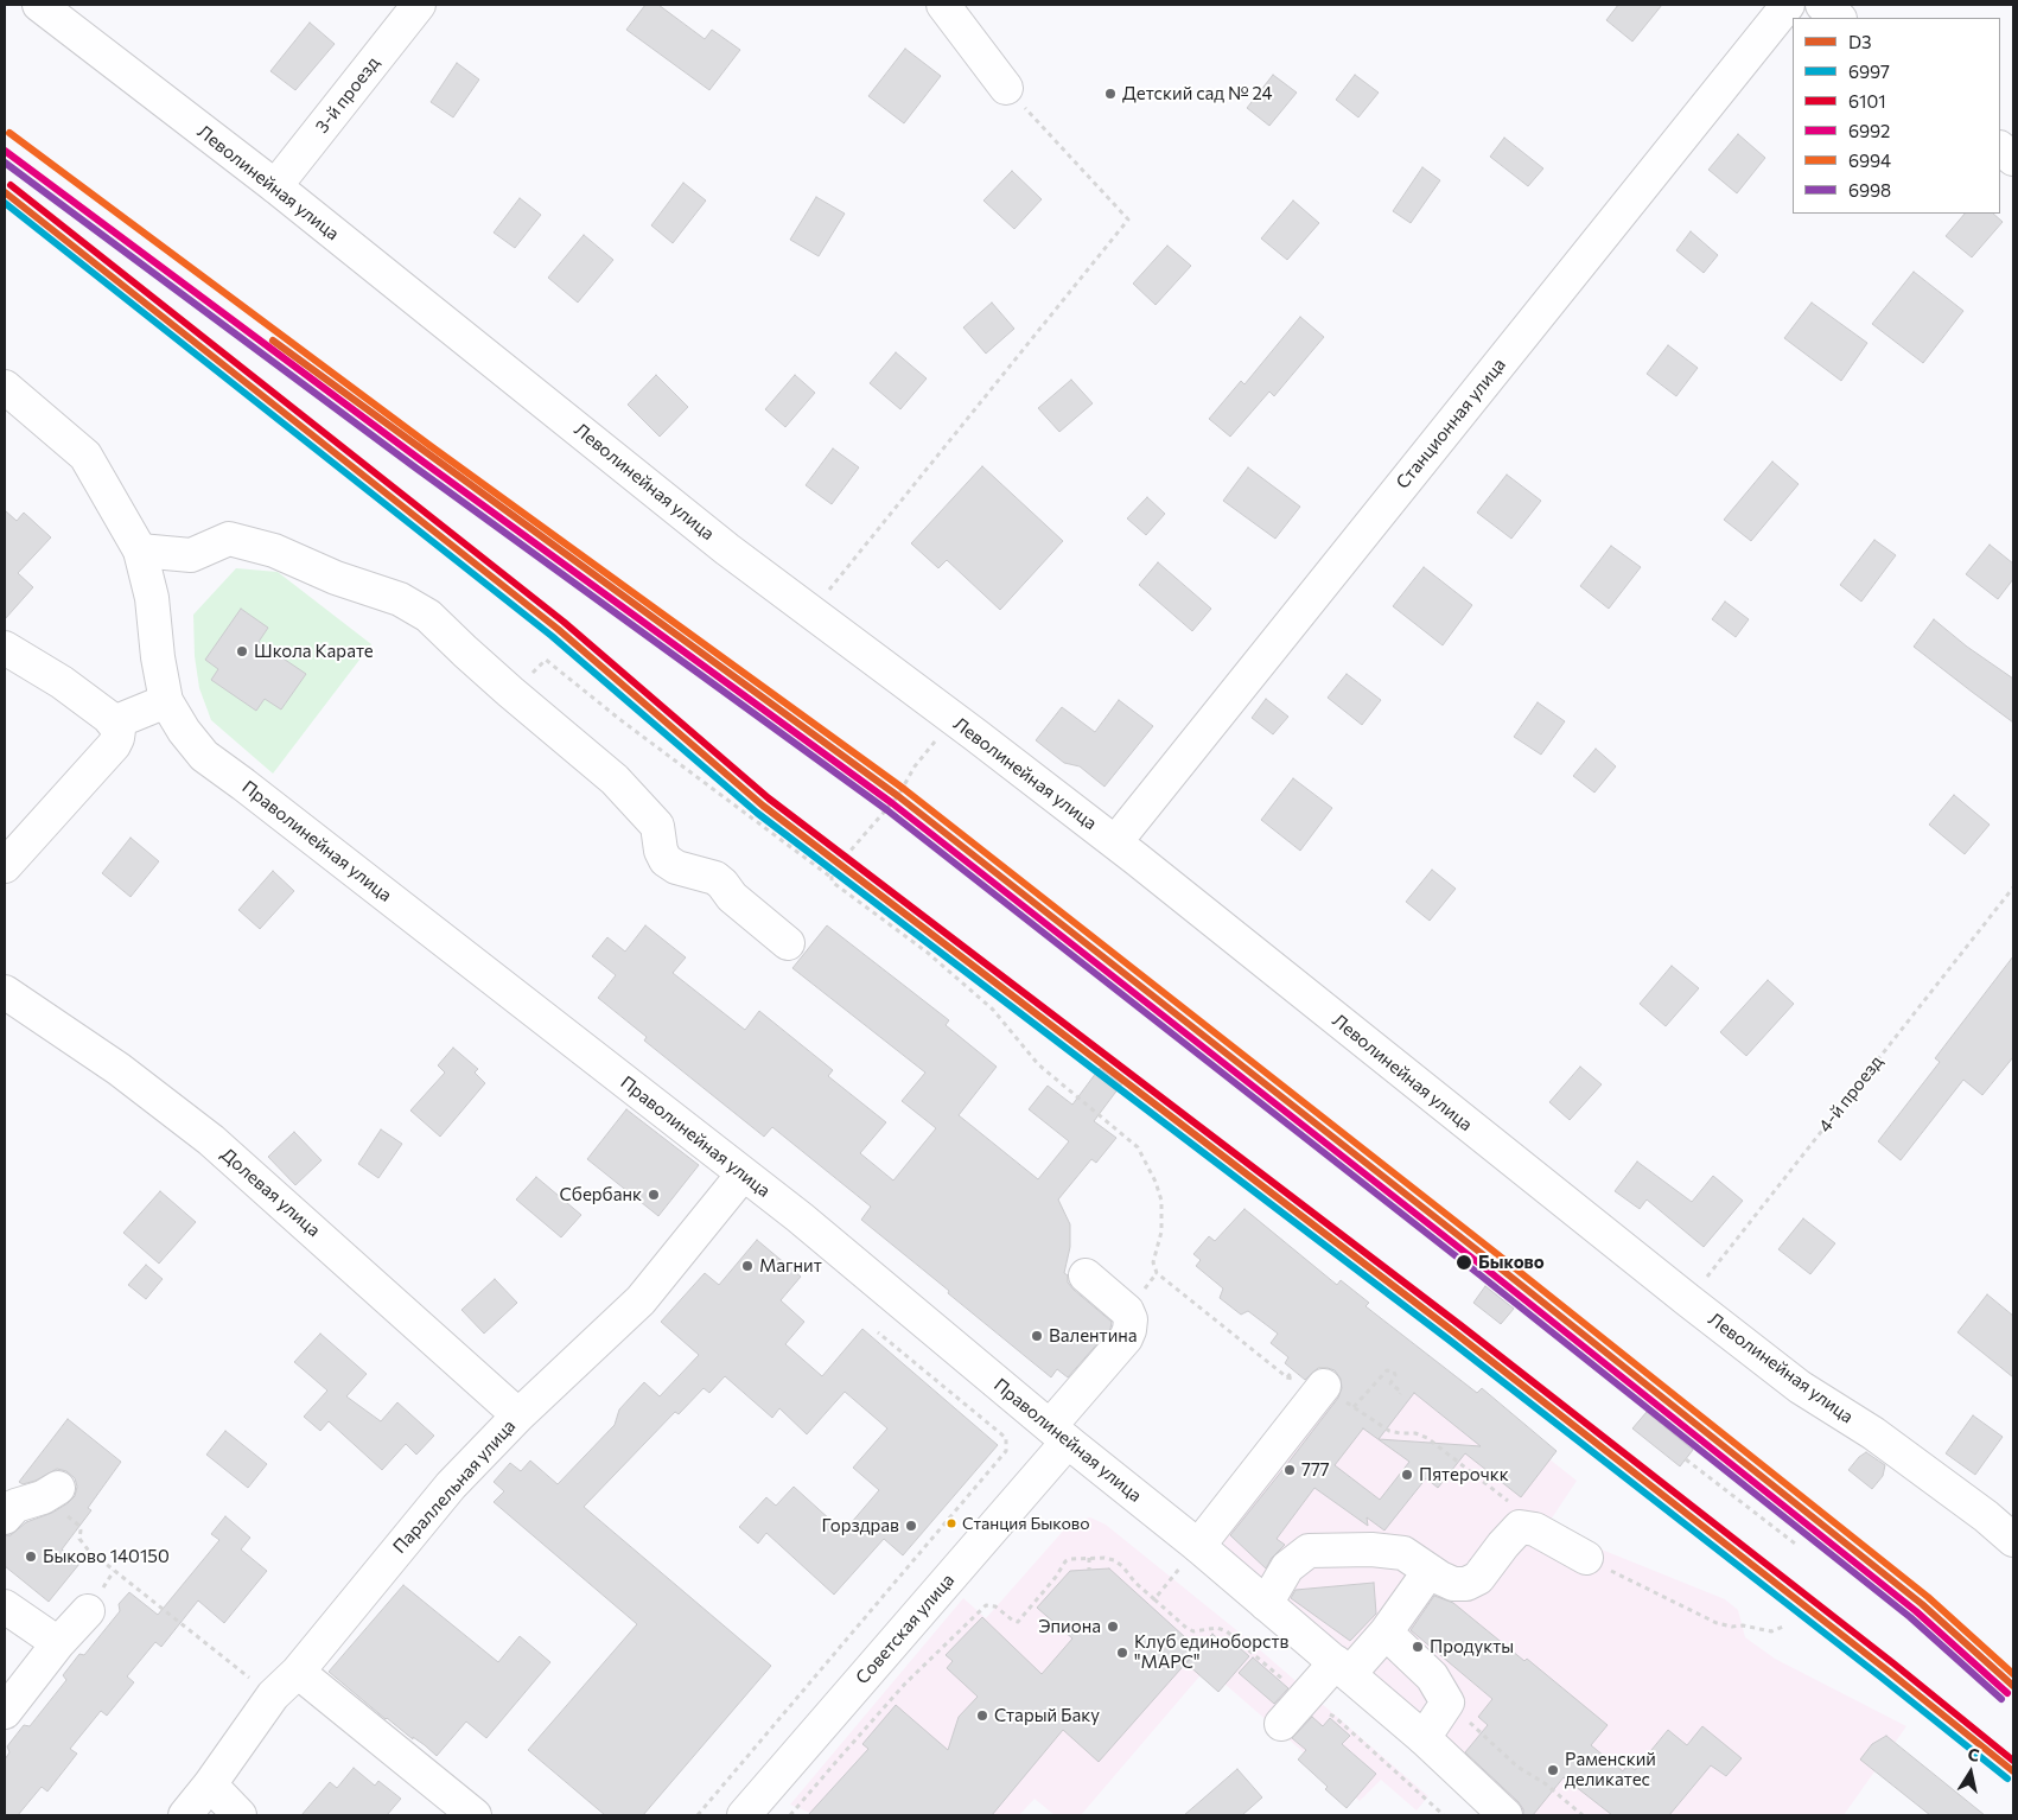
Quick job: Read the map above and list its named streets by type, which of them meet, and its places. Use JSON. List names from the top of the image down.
{
  "streets": {
    "main road": [
      "3-й проезд",
      "Леволинейная улица",
      "Станционная улица",
      "Праволинейная улица",
      "Долевая улица",
      "Параллельная улица",
      "Советская улица"
    ],
    "path": ["4-й проезд"]
  },
  "crossings": [
    ["3-й проезд", "Леволинейная улица"],
    ["Леволинейная улица", "Станционная улица"],
    ["Леволинейная улица", "4-й проезд"],
    ["Праволинейная улица", "Параллельная улица"],
    ["Праволинейная улица", "Советская улица"],
    ["Долевая улица", "Параллельная улица"]
  ],
  "places": [
    "Детский сад № 24",
    "Школа Карате",
    "Сбербанк",
    "Быково",
    "Магнит",
    "Валентина",
    "777",
    "Пятерочкк",
    "Станция Быково",
    "Горздрав",
    "Быково 140150",
    "Эпиона",
    "Продукты",
    "Клуб единоборств \"МАРС\"",
    "Старый Баку",
    "Раменский деликатес"
  ],
  "lines": [
    "transit line 6994",
    "transit line 6992",
    "transit line 6998",
    "transit line 6101",
    "transit line D3",
    "transit line 6997"
  ],
  "legend": [
    "D3",
    "6997",
    "6101",
    "6992",
    "6994",
    "6998"
  ],
  "north": "top"
}
